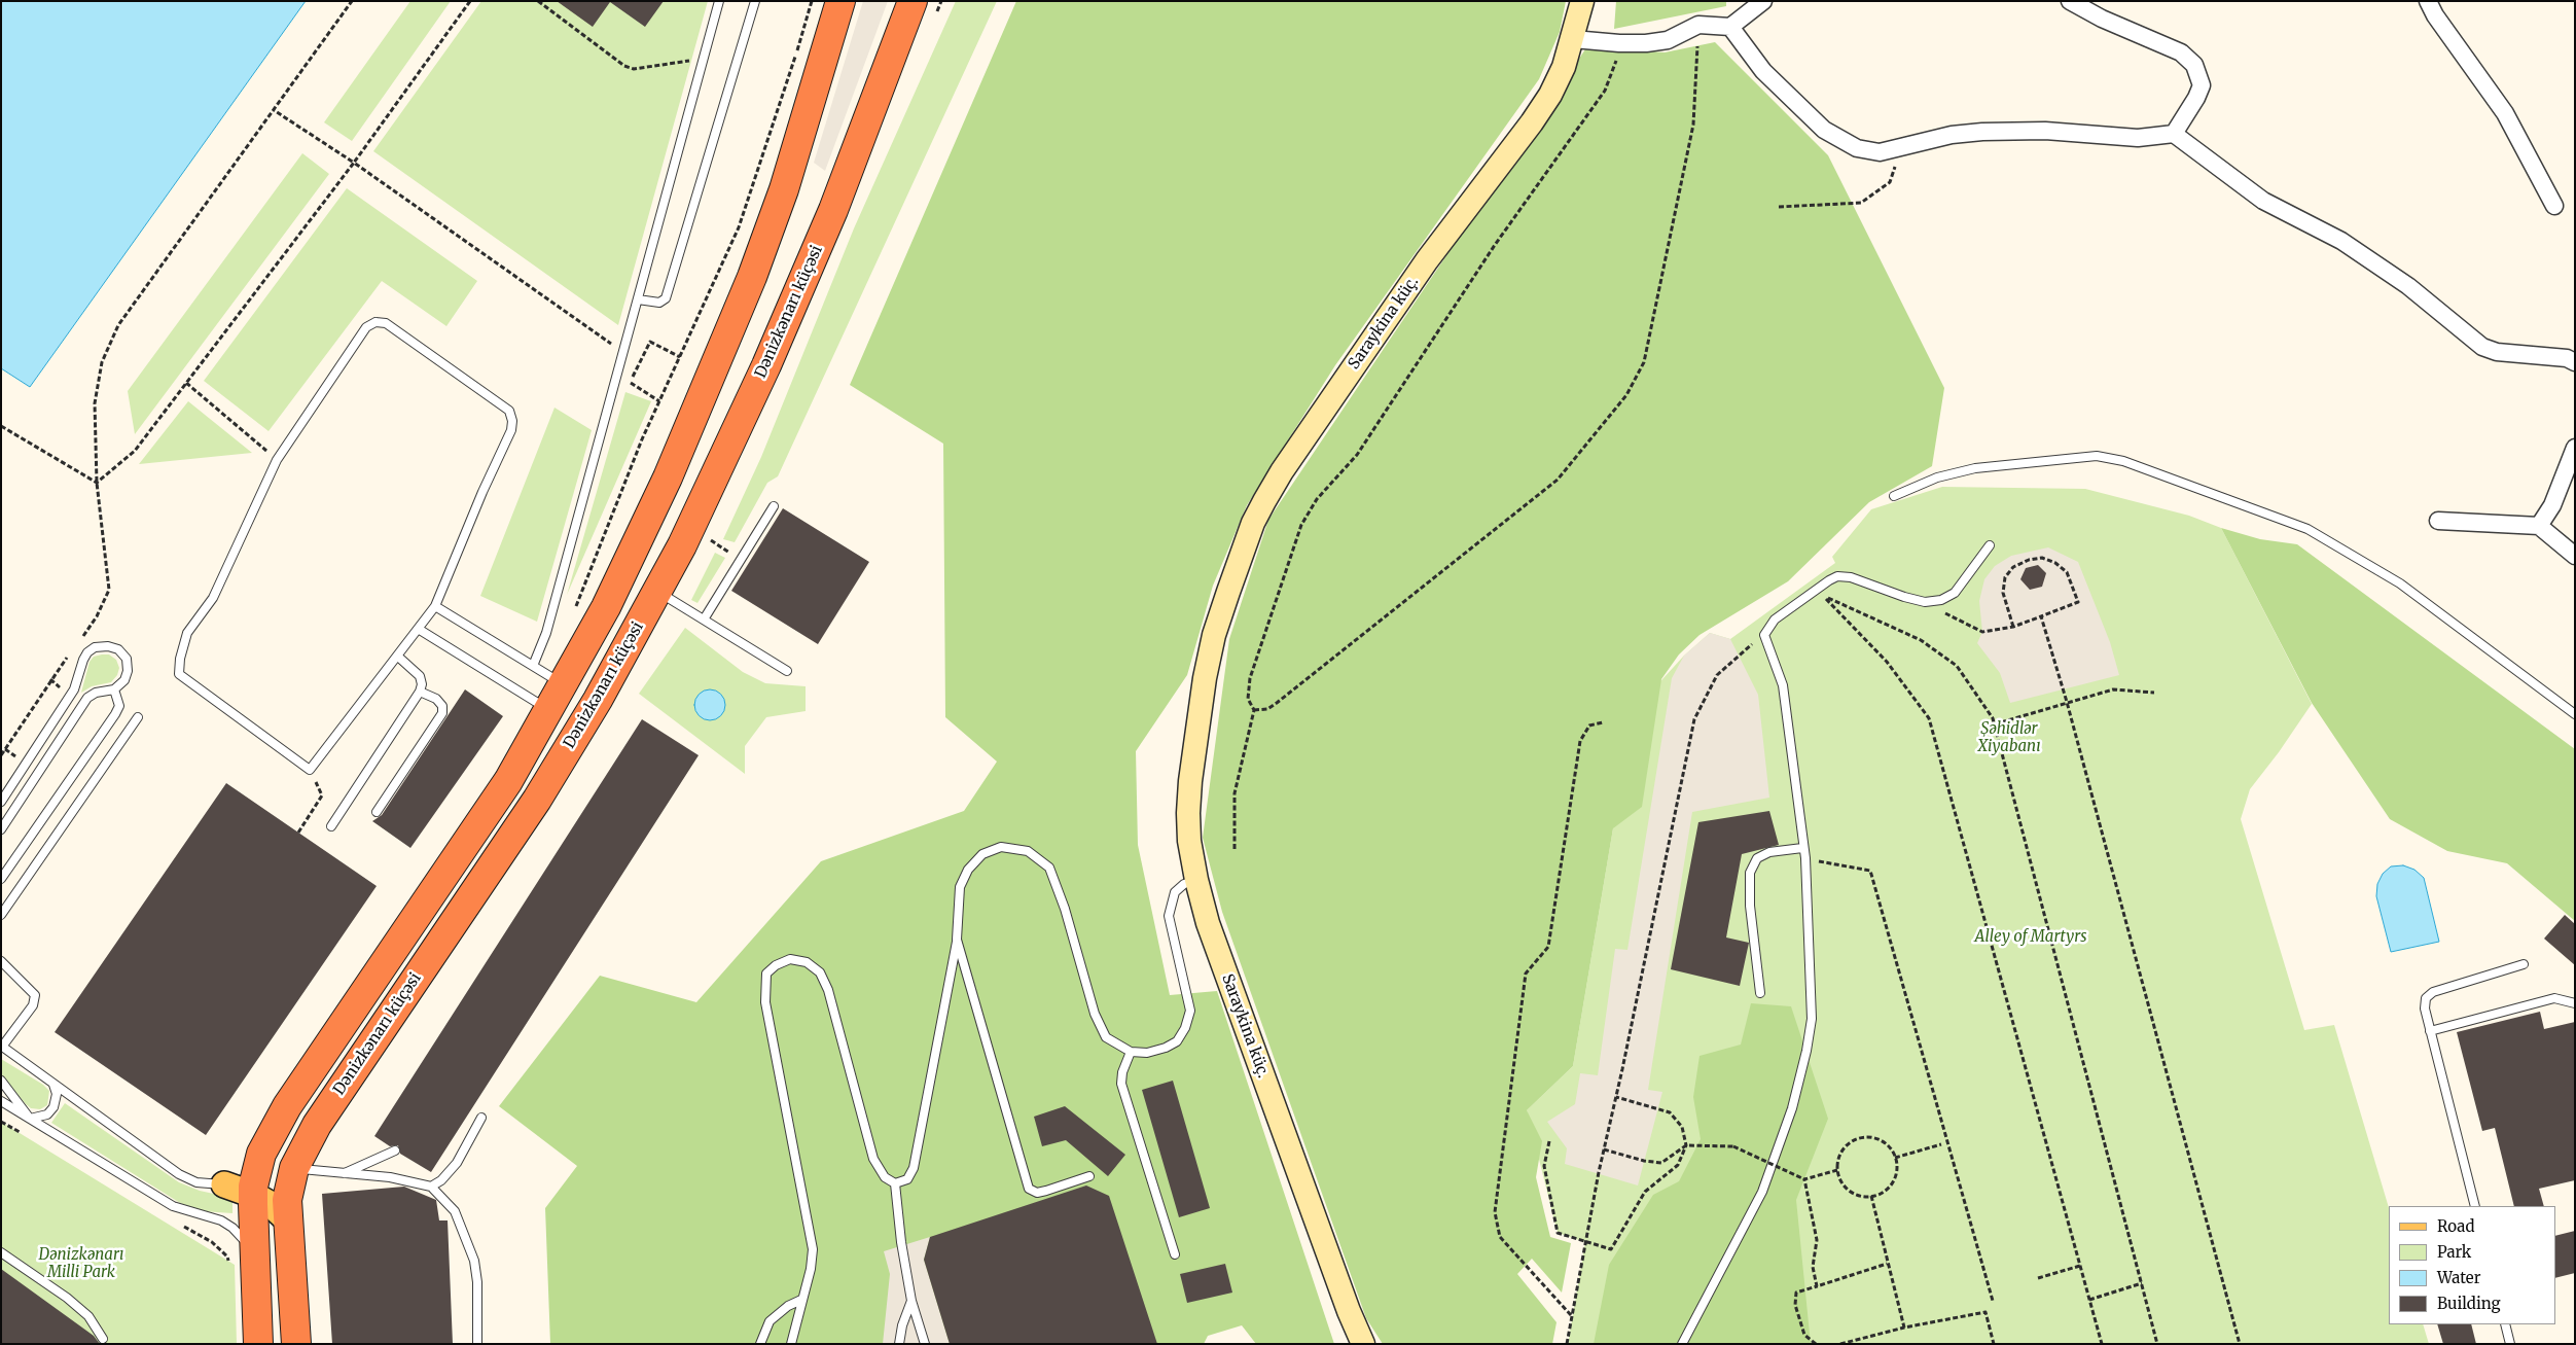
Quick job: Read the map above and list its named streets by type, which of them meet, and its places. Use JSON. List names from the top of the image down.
{
  "streets": {
    "highway": ["Dənizkənarı küçəsi"],
    "street": ["Saraykina küç."]
  },
  "parks": ["Şəhidlər Xiyabanı", "Alley of Martyrs", "Dənizkənarı Milli Park"],
  "legend": [
    "Road",
    "Park",
    "Water",
    "Building"
  ]
}
